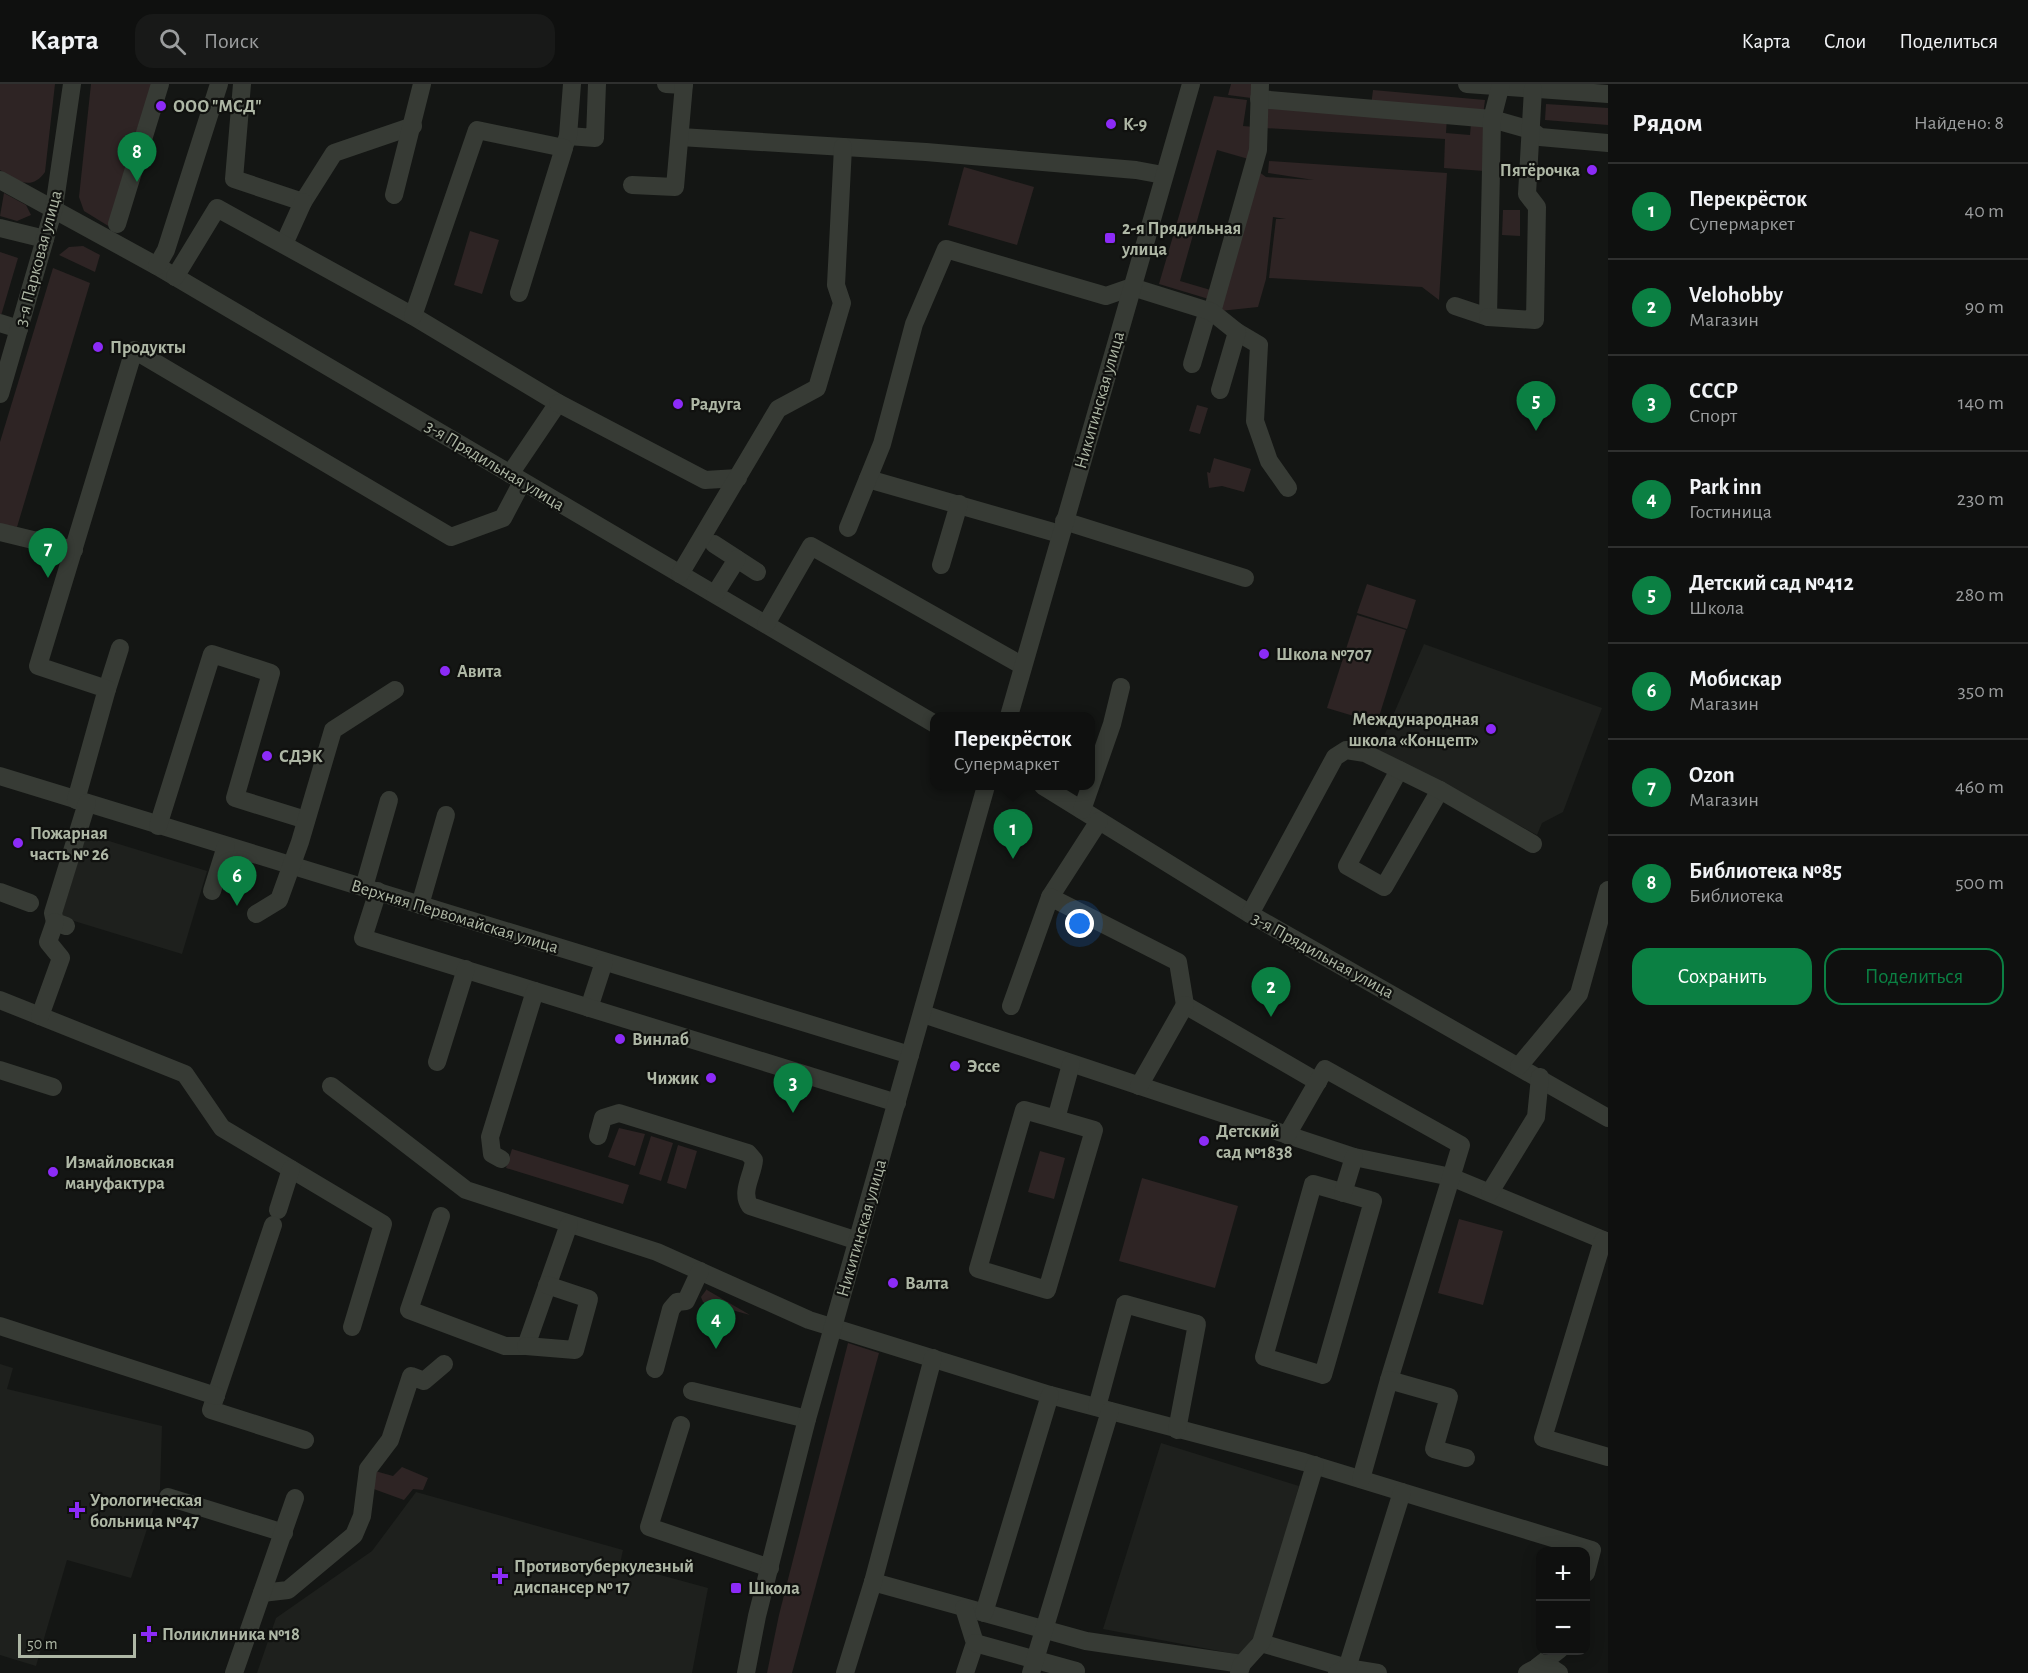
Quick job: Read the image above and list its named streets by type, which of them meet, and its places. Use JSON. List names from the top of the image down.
{
  "streets": {
    "street": [
      "3-я Парковая улица",
      "Никитинская улица",
      "3-я Прядильная улица",
      "Верхняя Первомайская улица"
    ]
  },
  "crossings": [
    ["3-я Парковая улица", "3-я Прядильная улица"],
    ["Никитинская улица", "Верхняя Первомайская улица"]
  ],
  "places": {
    "other": [
      "ООО \"МСД\"",
      "К-9",
      "Пятёрочка",
      "Продукты",
      "Радуга",
      "Школа №707",
      "Авита",
      "Международная школа «Концепт»",
      "СДЭК",
      "Пожарная часть № 26",
      "Винлаб",
      "Эссе",
      "Чижик",
      "Детский сад №1838",
      "Измайловская мануфактура",
      "Валта"
    ],
    "transit": ["2-я Прядильная улица", "Школа"],
    "health": ["Урологическая больница №47", "Противотуберкулезный диспансер № 17", "Поликлиника №18"]
  },
  "scale_bar": "50 m",
  "page": {
    "header": "Карта",
    "search": "Поиск",
    "nav": ["Карта", "Слои", "Поделиться"],
    "heading": ["Рядом", "Найдено: 8"],
    "pins": [
      "8",
      "5",
      "7",
      "1",
      "6",
      "2",
      "3",
      "4"
    ],
    "list": [
      {
        "mark": "1",
        "name": "Перекрёсток",
        "note": "Супермаркет",
        "value": "40 m"
      },
      {
        "mark": "2",
        "name": "Velohobby",
        "note": "Магазин",
        "value": "90 m"
      },
      {
        "mark": "3",
        "name": "СССР",
        "note": "Спорт",
        "value": "140 m"
      },
      {
        "mark": "4",
        "name": "Park inn",
        "note": "Гостиница",
        "value": "230 m"
      },
      {
        "mark": "5",
        "name": "Детский сад №412",
        "note": "Школа",
        "value": "280 m"
      },
      {
        "mark": "6",
        "name": "Мобискар",
        "note": "Магазин",
        "value": "350 m"
      },
      {
        "mark": "7",
        "name": "Ozon",
        "note": "Магазин",
        "value": "460 m"
      },
      {
        "mark": "8",
        "name": "Библиотека №85",
        "note": "Библиотека",
        "value": "500 m"
      }
    ],
    "popup": ["Перекрёсток", "Супермаркет"],
    "buttons": ["Сохранить", "Поделиться"],
    "map_buttons": ["+", "−"],
    "scale": "50 m"
  }
}
